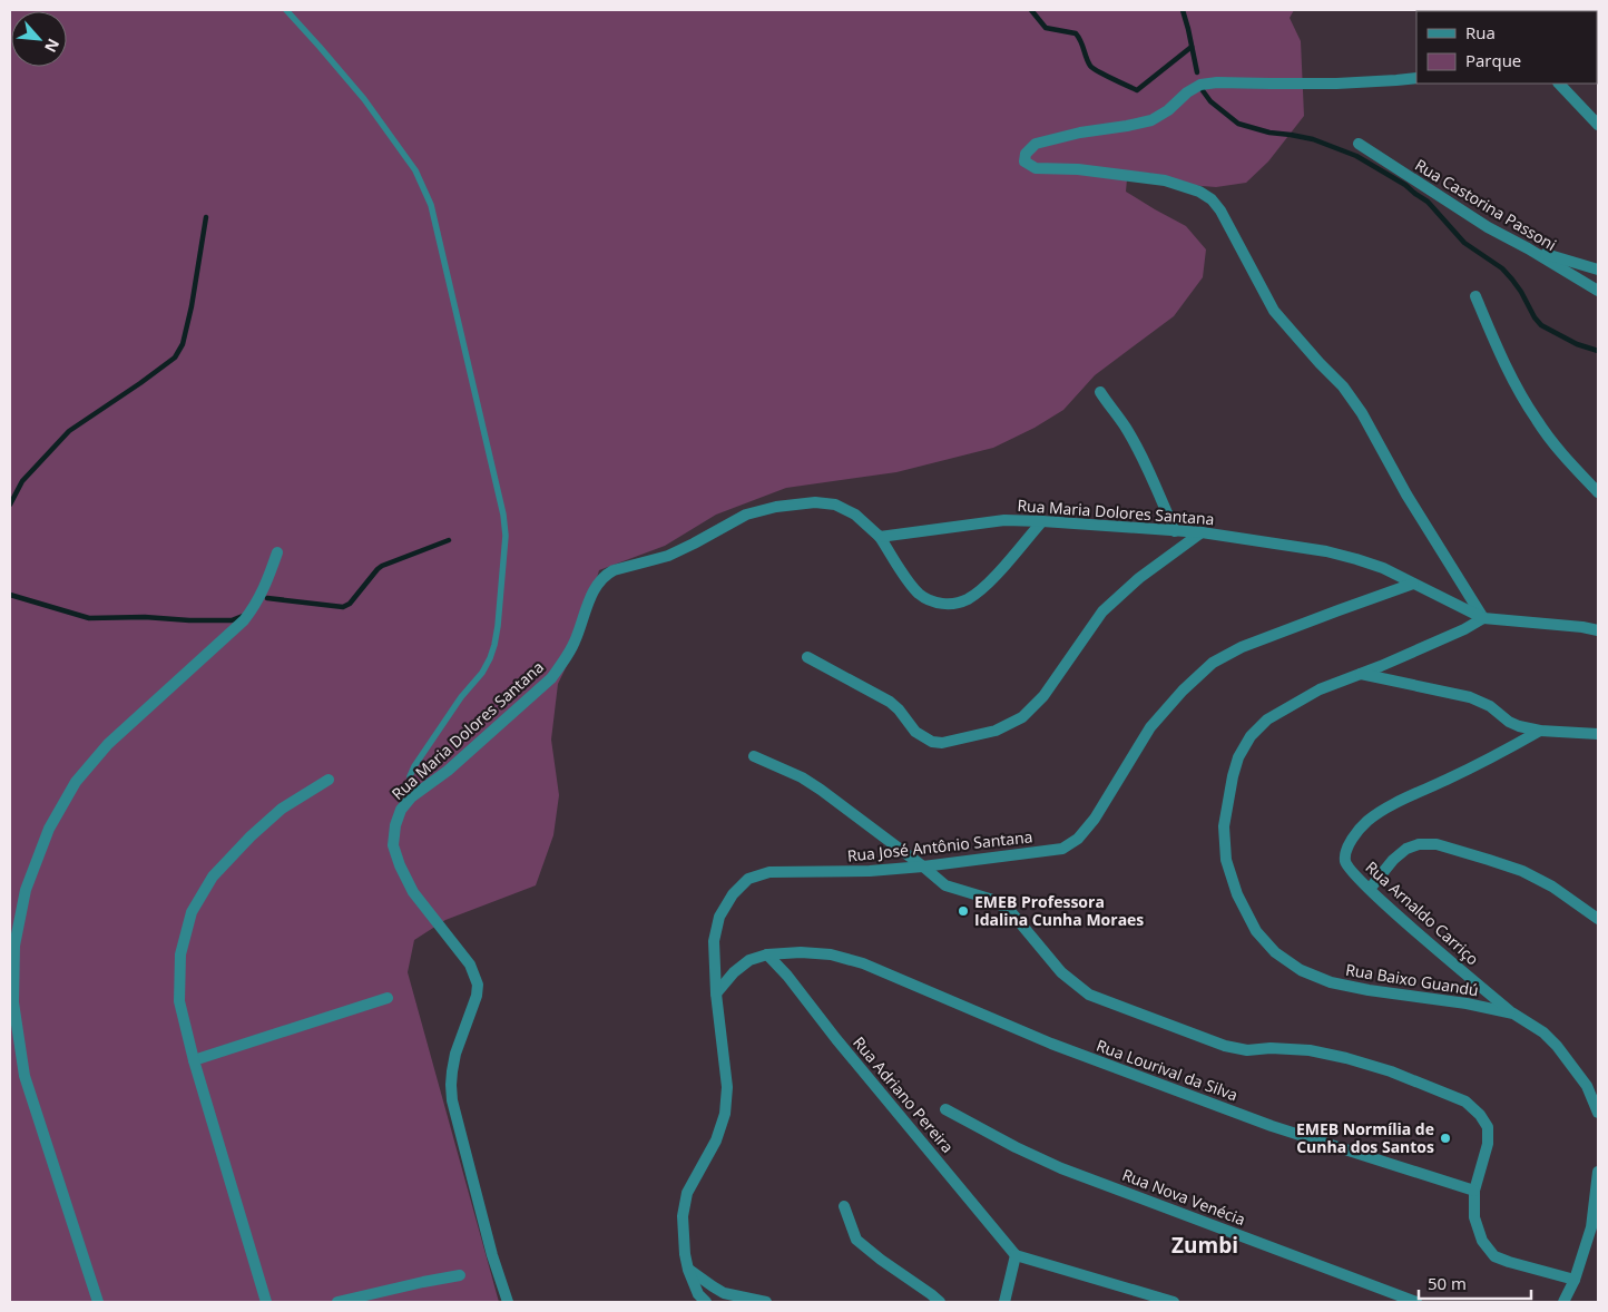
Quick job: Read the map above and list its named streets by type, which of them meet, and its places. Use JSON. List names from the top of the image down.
{
  "streets": {
    "street": [
      "Rua Castorina Passoni",
      "Rua Maria Dolores Santana",
      "Rua José Antônio Santana",
      "Rua Arnaldo Carriço",
      "Rua Baixo Guandú",
      "Rua Lourival da Silva",
      "Rua Adriano Pereira",
      "Rua Nova Venécia"
    ]
  },
  "crossings": [
    ["Rua Maria Dolores Santana", "Rua José Antônio Santana"],
    ["Rua Maria Dolores Santana", "Rua Baixo Guandú"],
    ["Rua José Antônio Santana", "Rua Lourival da Silva"],
    ["Rua Arnaldo Carriço", "Rua Baixo Guandú"],
    ["Rua Lourival da Silva", "Rua Adriano Pereira"]
  ],
  "districts": ["Zumbi"],
  "places": ["EMEB Professora Idalina Cunha Moraes", "EMEB Normília de Cunha dos Santos"],
  "legend": ["Rua", "Parque"],
  "scale_bar": "50 m",
  "north": "bottom right"
}
